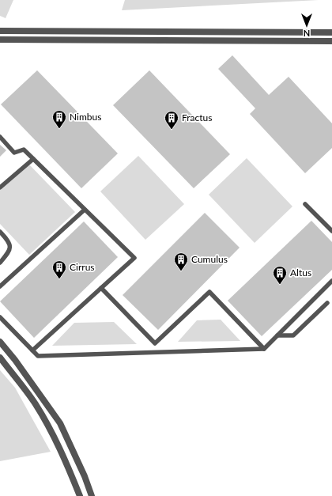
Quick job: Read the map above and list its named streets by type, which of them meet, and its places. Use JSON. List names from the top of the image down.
{
  "places": {
    "building": [
      "Nimbus",
      "Fractus",
      "Cumulus",
      "Cirrus",
      "Altus"
    ]
  },
  "north": "bottom"
}
